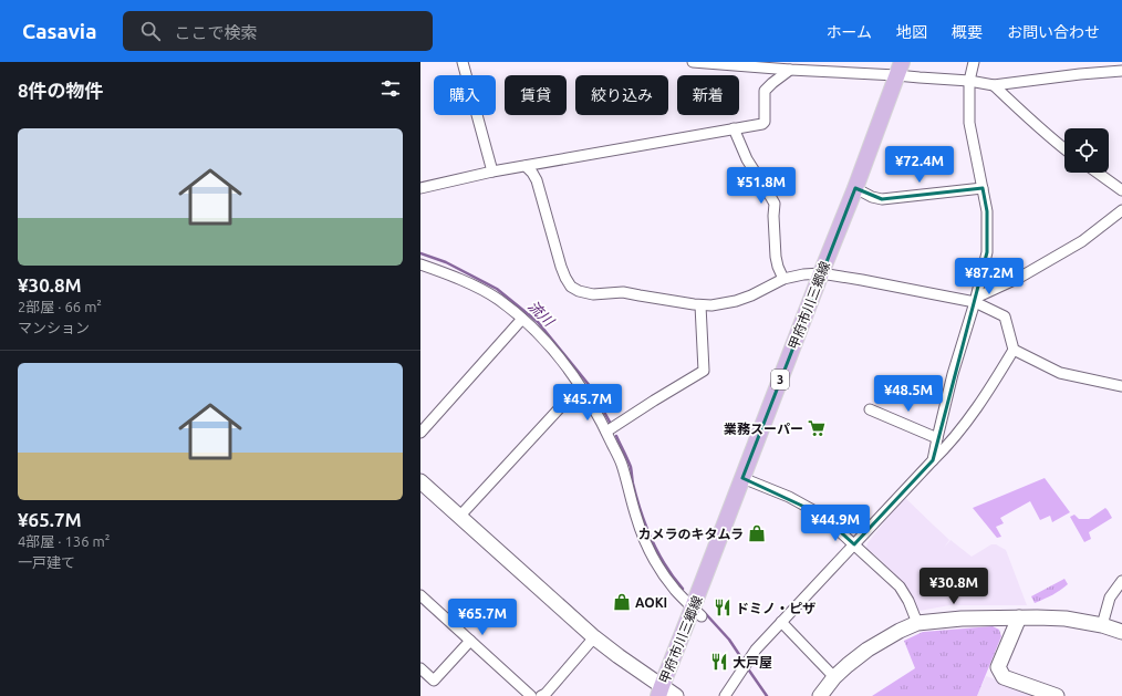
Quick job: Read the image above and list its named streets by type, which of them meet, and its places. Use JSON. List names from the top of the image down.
{
  "streets": {
    "main road": ["甲府市川三郷線", "3"]
  },
  "water": ["流川"],
  "places": {
    "supermarket": ["業務スーパー"],
    "shop": ["カメラのキタムラ", "AOKI"],
    "restaurant": ["ドミノ・ピザ", "大戸屋"]
  },
  "page": {
    "header": "Casavia",
    "search": "ここで検索",
    "nav": [
      "ホーム",
      "地図",
      "概要",
      "お問い合わせ"
    ],
    "heading": "8件の物件",
    "chip": [
      "購入",
      "賃貸",
      "絞り込み",
      "新着"
    ],
    "list": [
      {
        "name": "¥30.8M",
        "note": "2部屋 · 66 m² · マンション"
      },
      {
        "name": "¥65.7M",
        "note": "4部屋 · 136 m² · 一戸建て"
      }
    ],
    "price": [
      "¥72.4M",
      "¥51.8M",
      "¥87.2M",
      "¥48.5M",
      "¥45.7M",
      "¥44.9M",
      "¥30.8M",
      "¥65.7M"
    ]
  }
}
